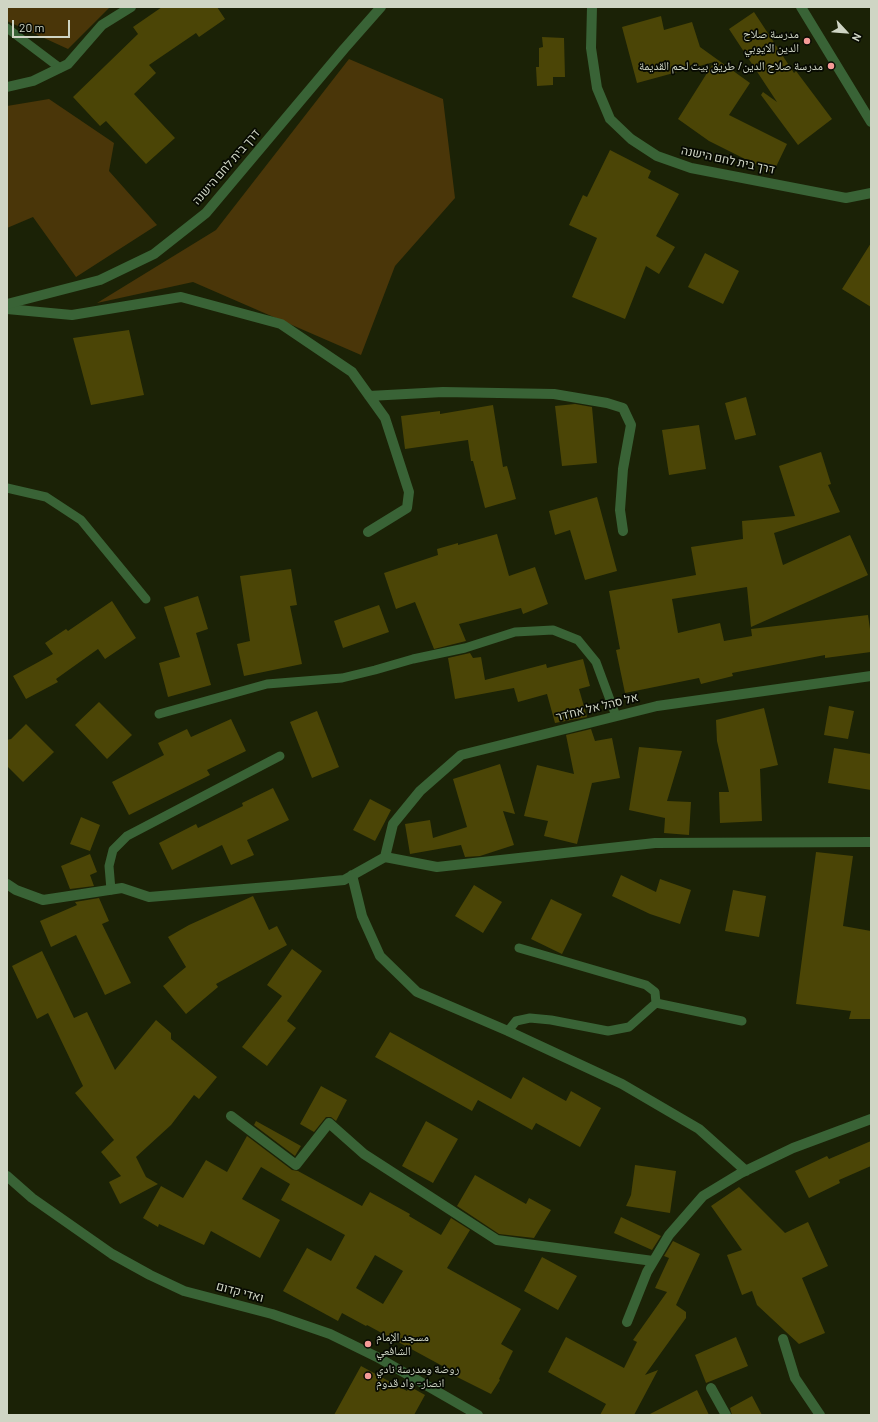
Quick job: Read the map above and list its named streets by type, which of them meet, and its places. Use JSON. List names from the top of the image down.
{
  "streets": {
    "street": ["דרך בית לחם הישנה", "אל סהל אל אח'דר", "ואדי קדום"]
  },
  "places": [
    "مدرسة صلاح الدين الايوبي",
    "مدرسة صلاح الدين/ طريق بيت لحم القديمة",
    "مسجد الإمام الشافعي",
    "روضة ومدرسة نادي انصار- واد قدوم"
  ],
  "scale_bar": "20 m",
  "north": "bottom right"
}
